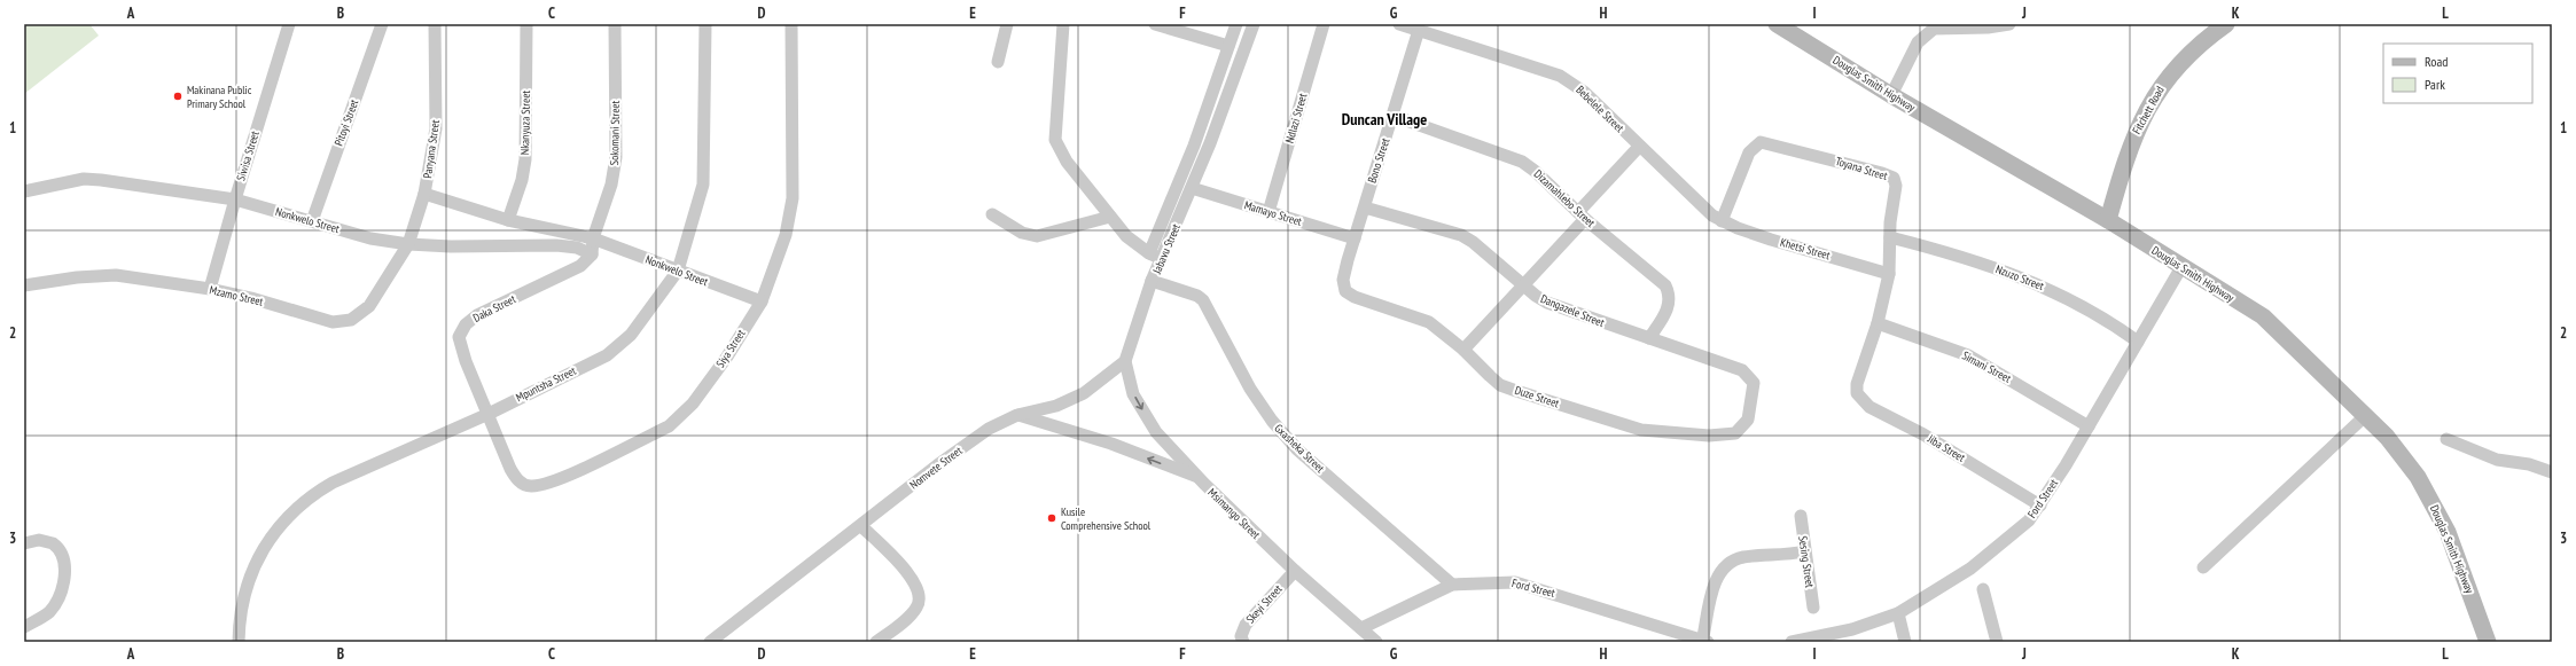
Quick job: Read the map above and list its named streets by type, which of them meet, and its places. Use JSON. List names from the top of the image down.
{
  "streets": {
    "street": [
      "Douglas Smith Highway",
      "Bebelele Street",
      "Fitchett Road",
      "Ndlazi Street",
      "Pitoyi Street",
      "Nkanyuza Street",
      "Sokomani Street",
      "Panyana Street",
      "Siwisa Street",
      "Bono Street",
      "Toyana Street",
      "Dizamahlebo Street",
      "Mamayo Street",
      "Nonkwelo Street",
      "Jabavu Street",
      "Khetsi Street",
      "Nzuzo Street",
      "Mzamo Street",
      "Daka Street",
      "Dangazele Street",
      "Siya Street",
      "Simani Street",
      "Mpuntsha Street",
      "Duze Street",
      "Gxasheka Street",
      "Jiba Street",
      "Nomvete Street",
      "Ford Street",
      "Msimango Street",
      "Sesing Street",
      "Skeyi Street"
    ]
  },
  "crossings": [
    ["Douglas Smith Highway", "Fitchett Road"],
    ["Douglas Smith Highway", "Ford Street"],
    ["Bebelele Street", "Bono Street"],
    ["Bebelele Street", "Toyana Street"],
    ["Bebelele Street", "Khetsi Street"],
    ["Ndlazi Street", "Mamayo Street"],
    ["Pitoyi Street", "Nonkwelo Street"],
    ["Nkanyuza Street", "Nonkwelo Street"],
    ["Sokomani Street", "Nonkwelo Street"],
    ["Panyana Street", "Nonkwelo Street"],
    ["Panyana Street", "Mzamo Street"],
    ["Siwisa Street", "Nonkwelo Street"],
    ["Siwisa Street", "Mzamo Street"],
    ["Bono Street", "Dizamahlebo Street"],
    ["Bono Street", "Mamayo Street"],
    ["Bono Street", "Dangazele Street"],
    ["Bono Street", "Duze Street"],
    ["Toyana Street", "Khetsi Street"],
    ["Toyana Street", "Nzuzo Street"],
    ["Toyana Street", "Simani Street"],
    ["Toyana Street", "Jiba Street"],
    ["Dizamahlebo Street", "Dangazele Street"],
    ["Mamayo Street", "Jabavu Street"],
    ["Nonkwelo Street", "Mzamo Street"],
    ["Nonkwelo Street", "Daka Street"],
    ["Nonkwelo Street", "Siya Street"],
    ["Nonkwelo Street", "Mpuntsha Street"],
    ["Jabavu Street", "Gxasheka Street"],
    ["Jabavu Street", "Msimango Street"],
    ["Nzuzo Street", "Ford Street"],
    ["Daka Street", "Siya Street"],
    ["Daka Street", "Mpuntsha Street"],
    ["Dangazele Street", "Duze Street"],
    ["Siya Street", "Mpuntsha Street"],
    ["Simani Street", "Ford Street"],
    ["Gxasheka Street", "Ford Street"],
    ["Jiba Street", "Ford Street"],
    ["Ford Street", "Msimango Street"],
    ["Msimango Street", "Skeyi Street"]
  ],
  "one_way": ["Msimango Street"],
  "districts": ["Duncan Village"],
  "places": ["Makinana Public Primary School", "Kusile Comprehensive School"],
  "legend": ["Road", "Park"],
  "grid": {
    "columns": [
      "A",
      "B",
      "C",
      "D",
      "E",
      "F",
      "G",
      "H",
      "I",
      "J",
      "K",
      "L"
    ],
    "rows": ["1", "2", "3"]
  }
}
